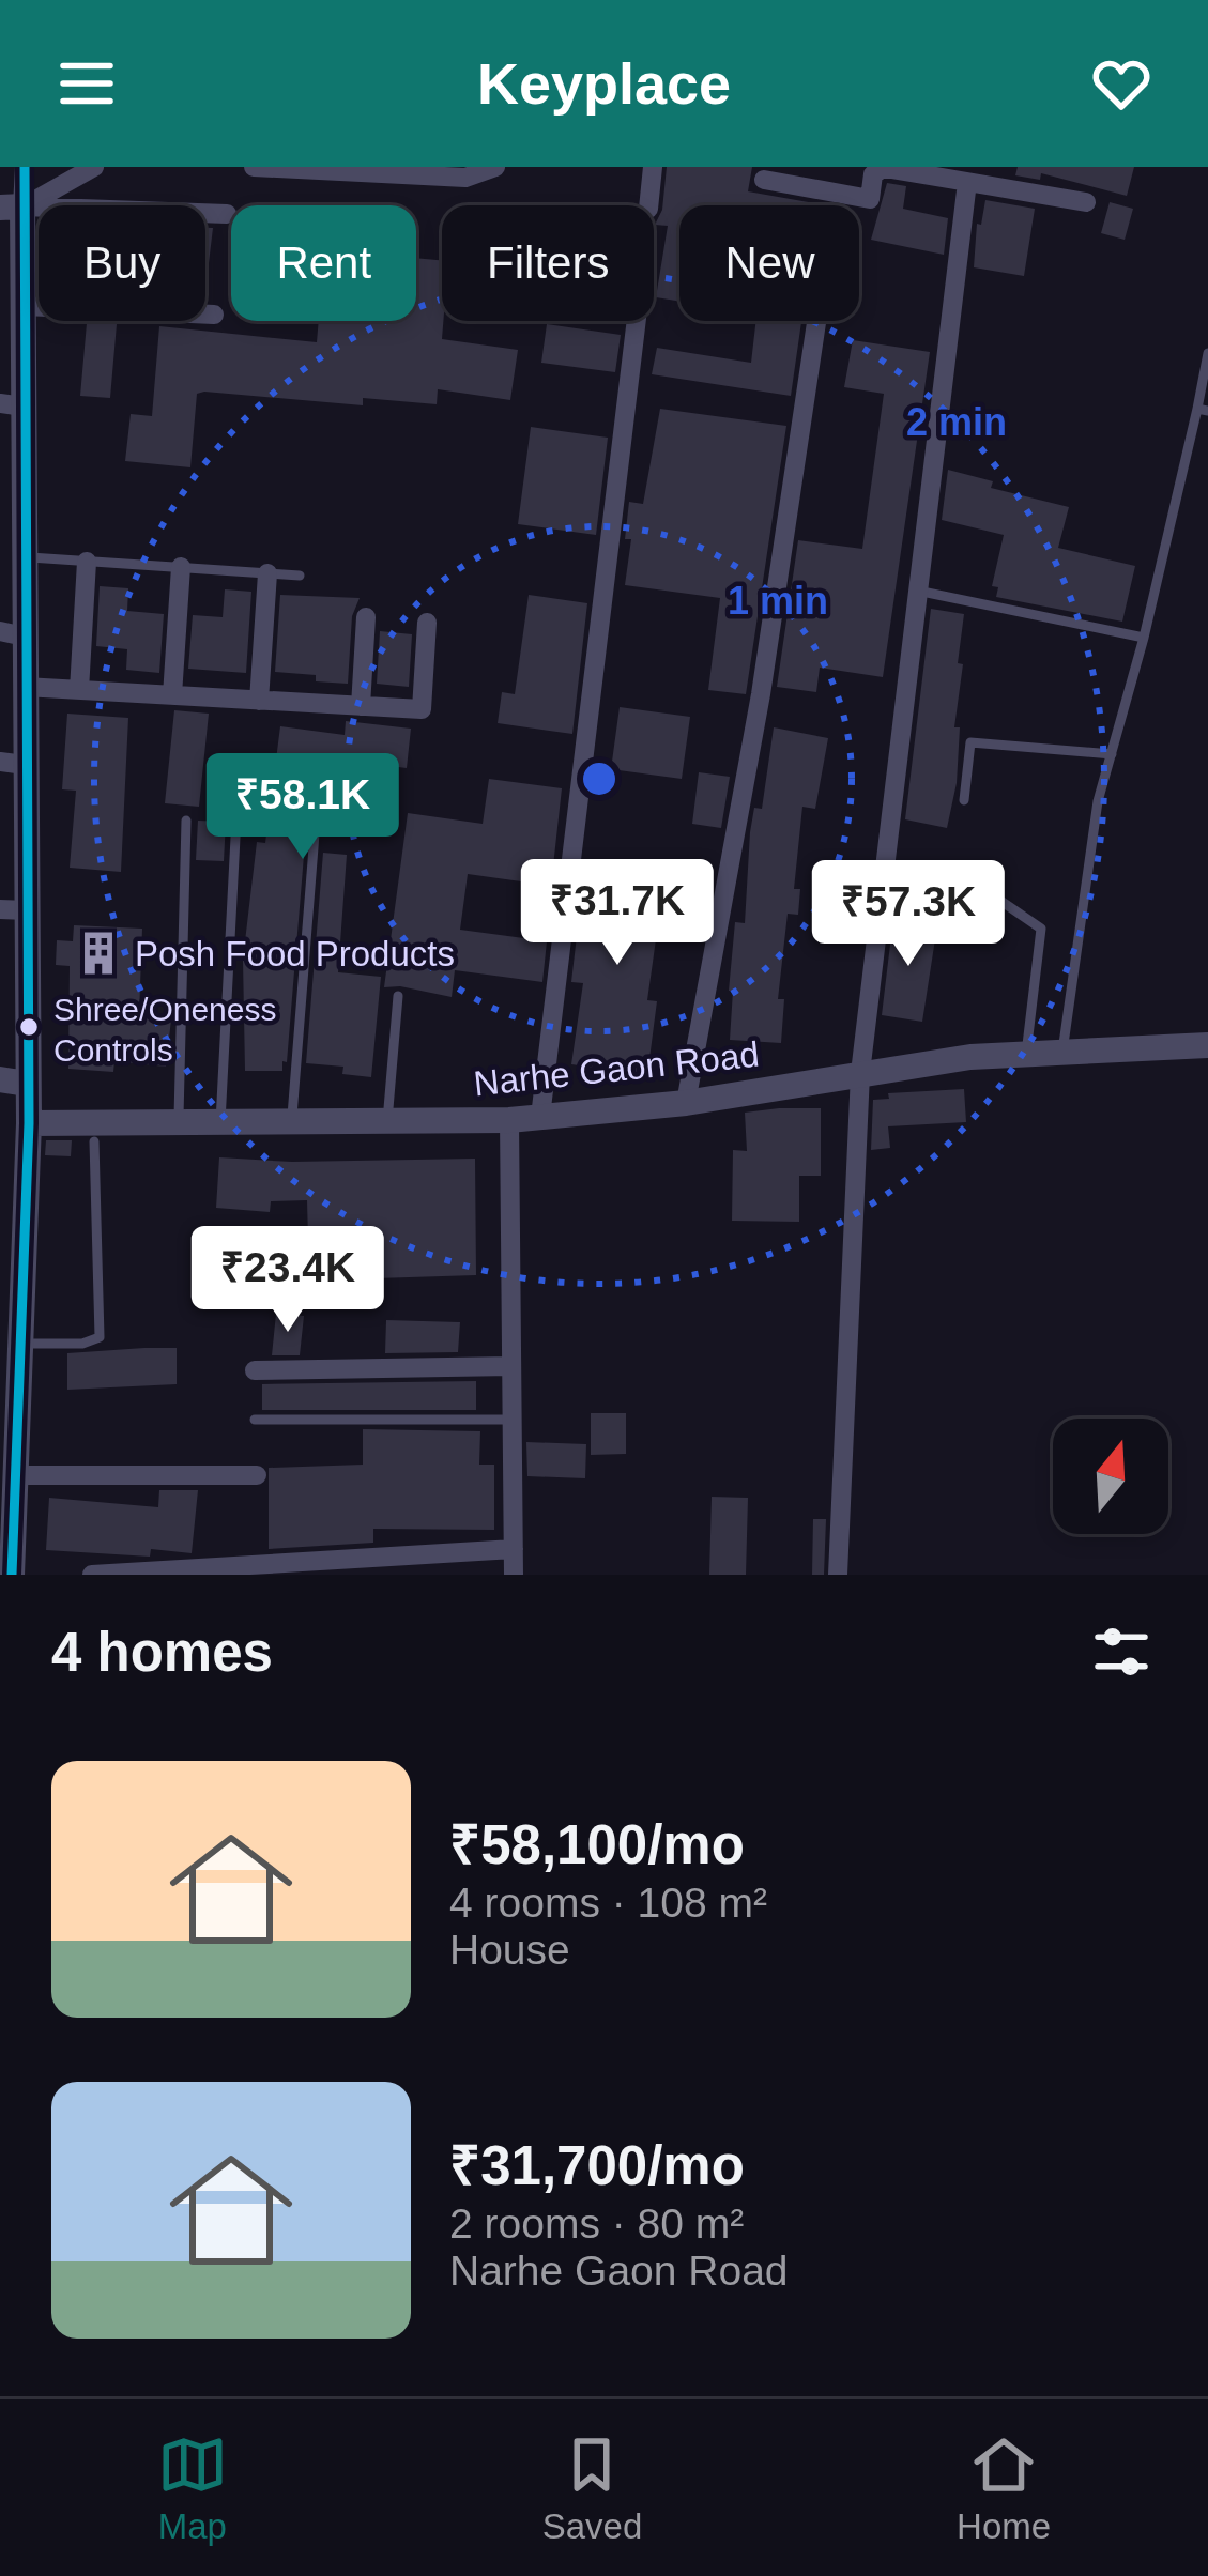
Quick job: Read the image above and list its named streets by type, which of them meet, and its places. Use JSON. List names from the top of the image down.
{
  "streets": {
    "street": ["Narhe Gaon Road"]
  },
  "places": {
    "building": ["Posh Food Products"],
    "other": ["Shree/Oneness Controls"]
  },
  "north": "top",
  "page": {
    "header": "Keyplace",
    "chip": [
      "Buy",
      "Rent",
      "Filters",
      "New"
    ],
    "price": [
      "₹58.1K",
      "₹31.7K",
      "₹57.3K",
      "₹23.4K"
    ],
    "heading": "4 homes",
    "list": [
      {
        "name": "₹58,100/mo",
        "note": "4 rooms · 108 m² · House"
      },
      {
        "name": "₹31,700/mo",
        "note": "2 rooms · 80 m² · Narhe Gaon Road"
      }
    ],
    "tabs": ["Map", "Saved", "Home"]
  },
  "rings": ["2 min", "1 min"]
}
